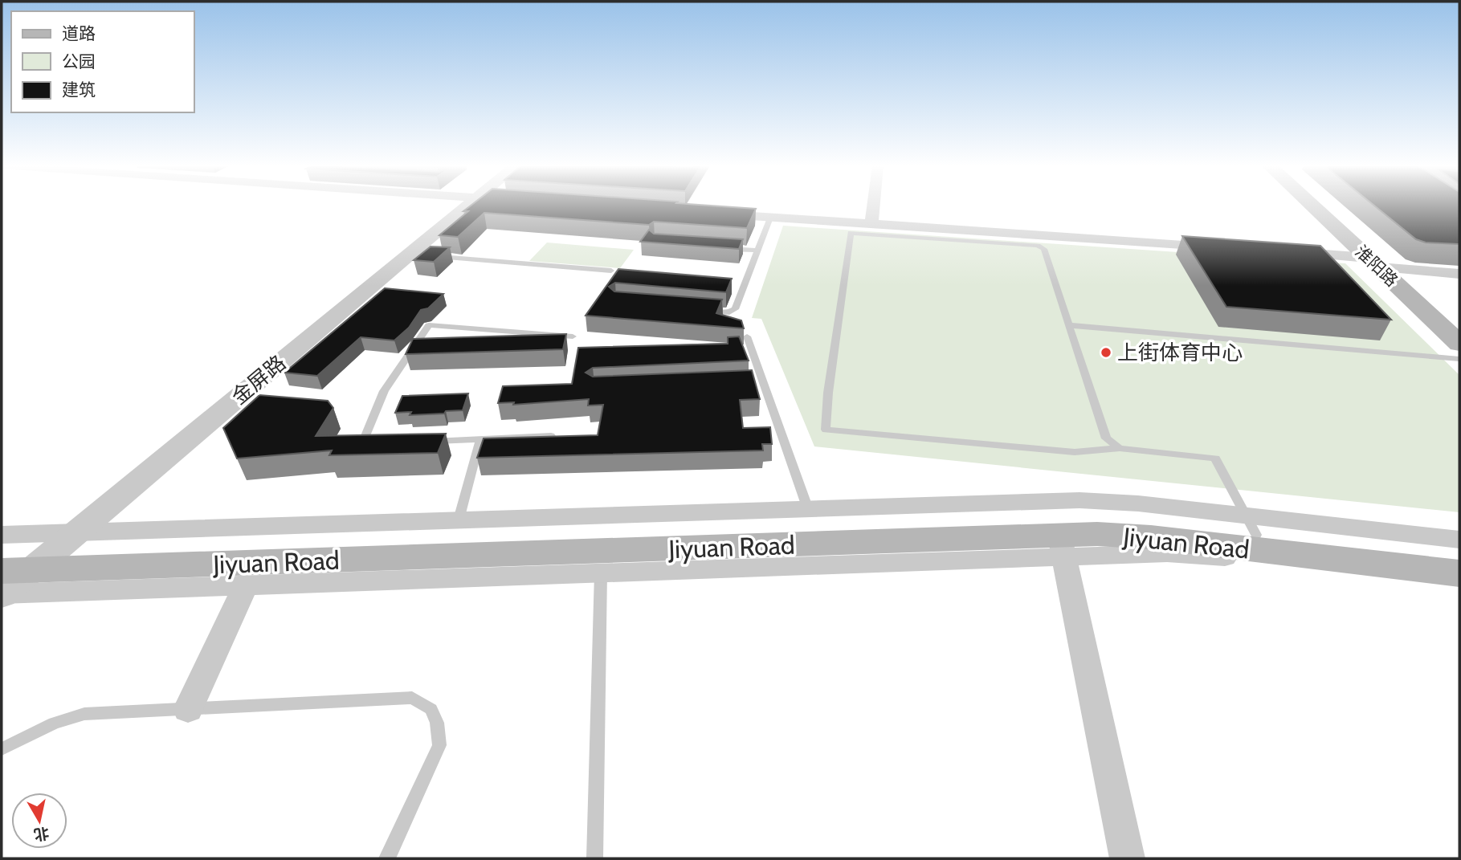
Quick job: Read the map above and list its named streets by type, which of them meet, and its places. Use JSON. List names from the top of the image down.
{
  "streets": {
    "main road": ["淮阳路", "Jiyuan Road"],
    "street": ["金屏路"]
  },
  "crossings": [
    ["金屏路", "Jiyuan Road"]
  ],
  "places": ["上街体育中心"],
  "legend": ["道路", "公园", "建筑"],
  "north": "bottom"
}
